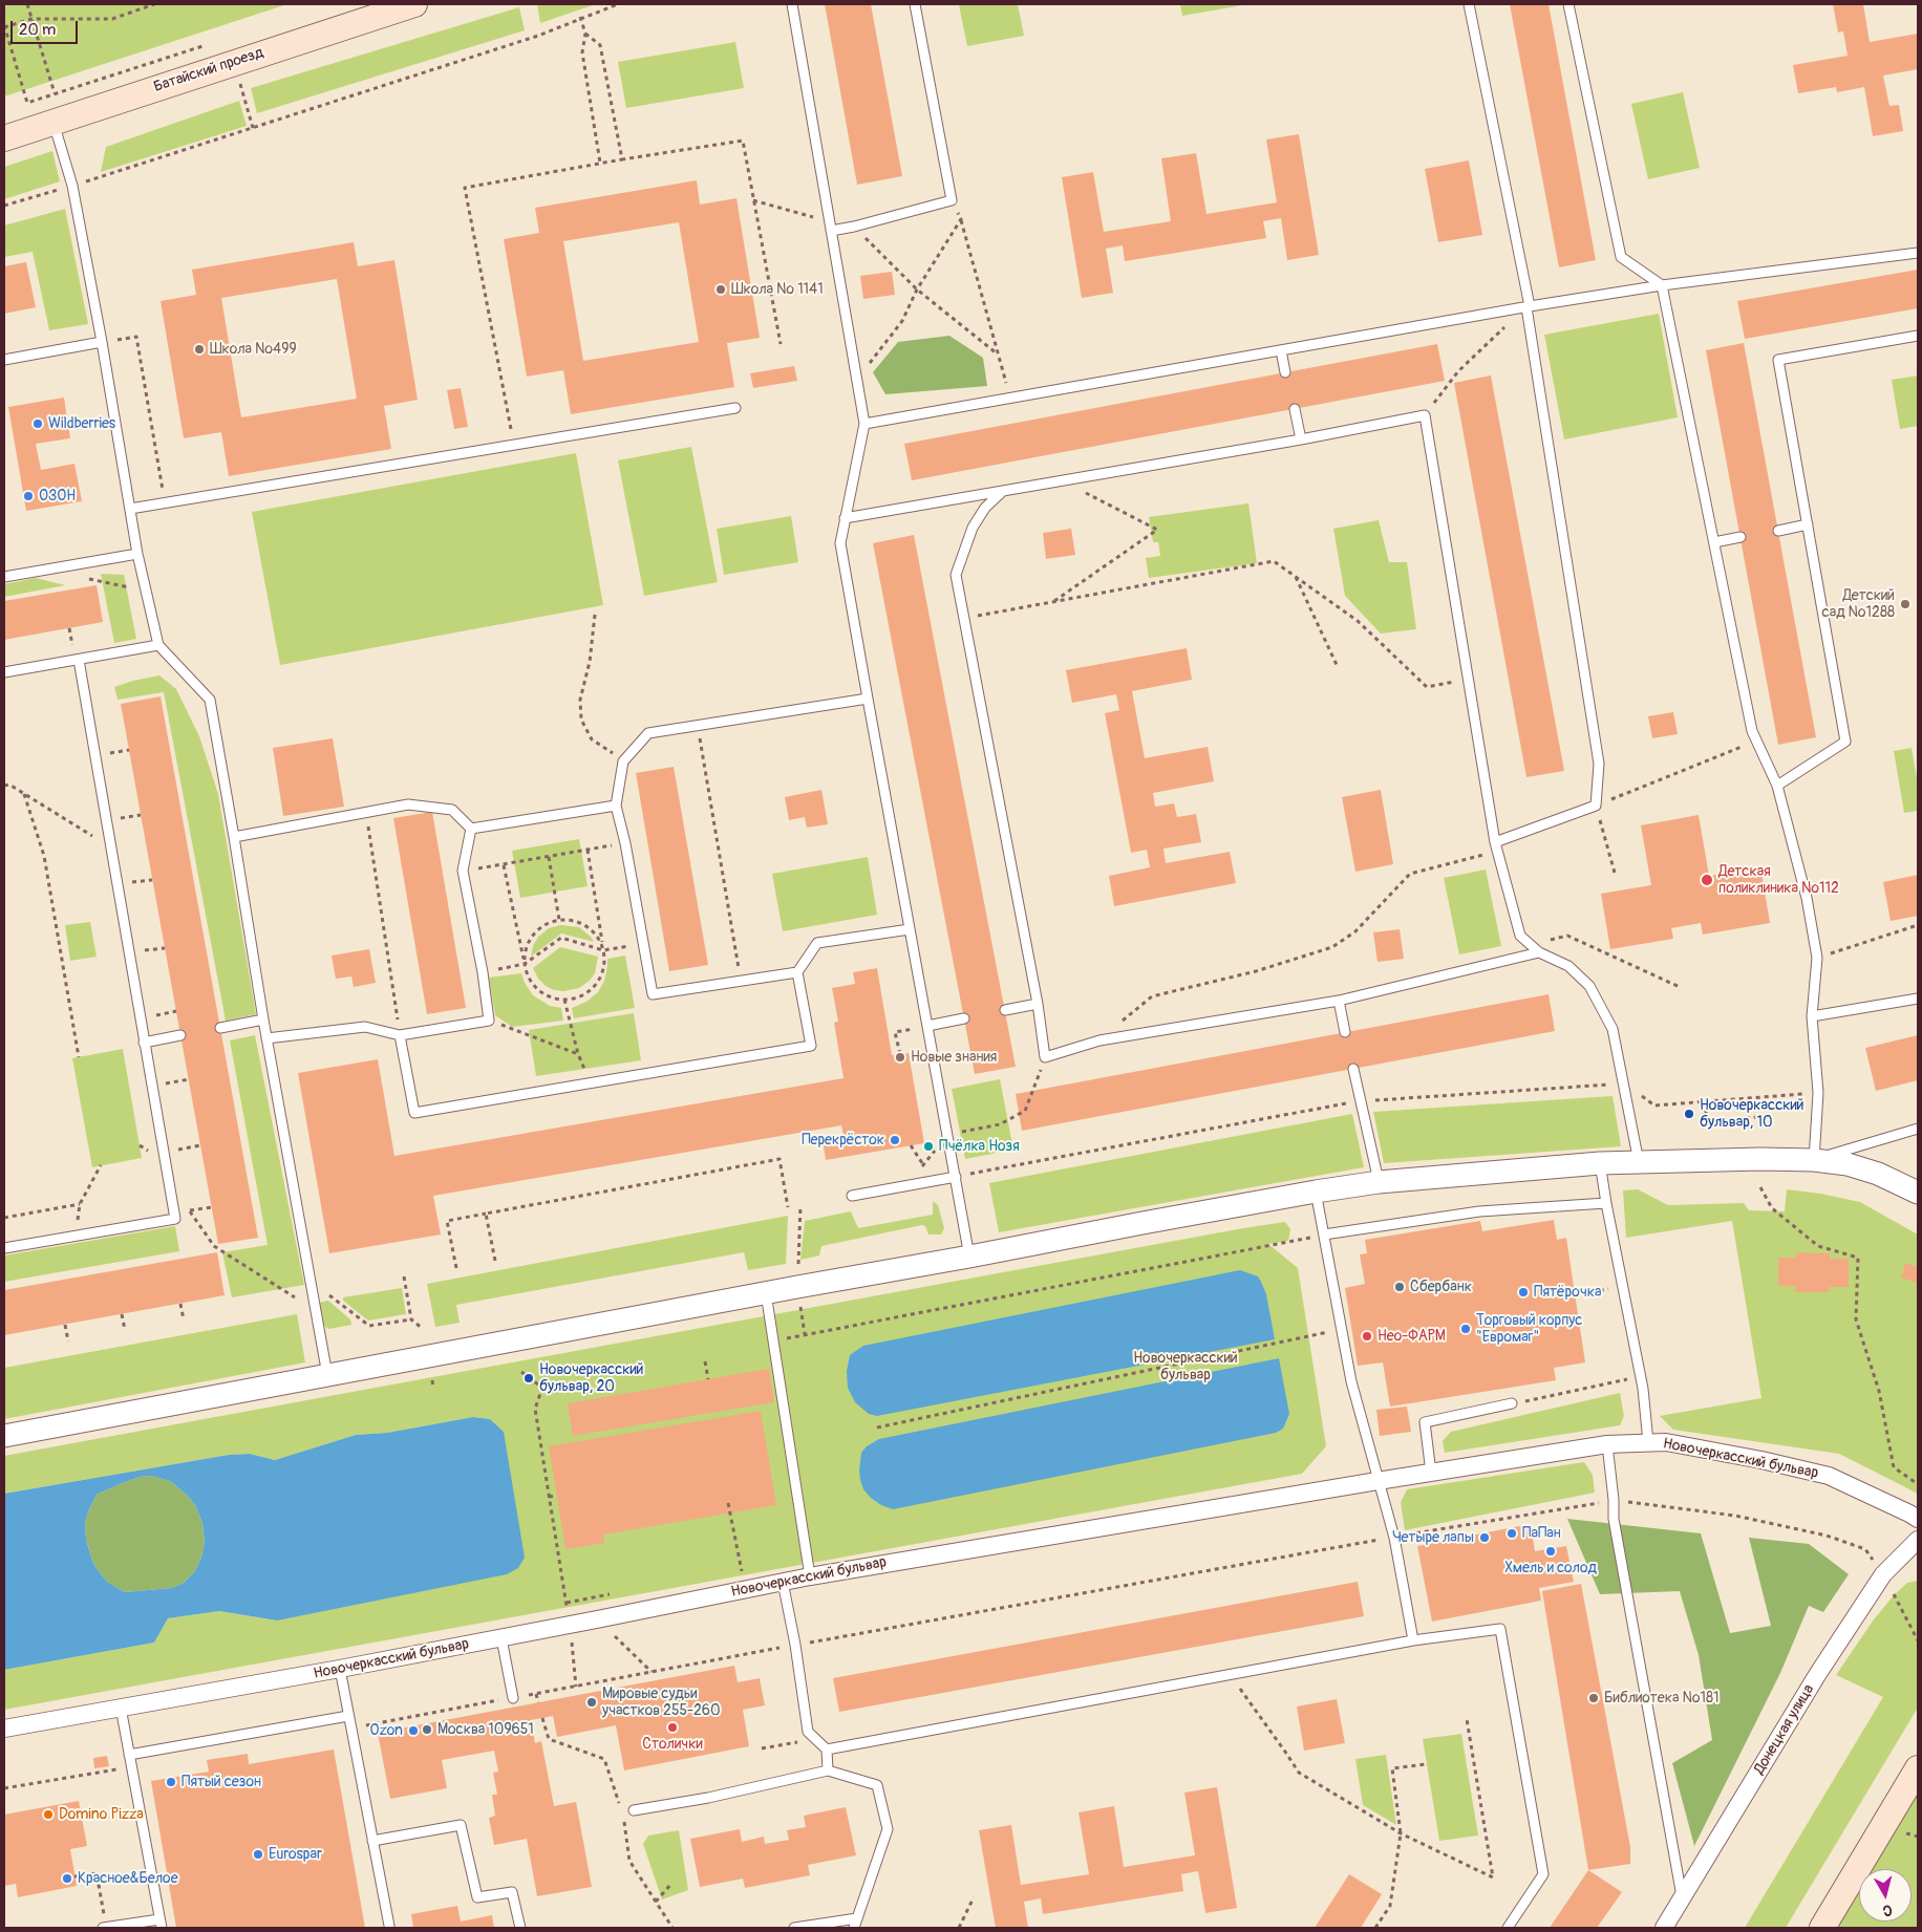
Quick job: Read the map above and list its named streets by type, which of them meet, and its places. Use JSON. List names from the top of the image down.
{
  "streets": {
    "main road": ["Батайский проезд"],
    "street": ["Новочеркасский бульвар", "Донецкая улица"]
  },
  "parks": ["Новочеркасский бульвар"],
  "places": [
    "Школа № 1141",
    "Школа №499",
    "Wildberries",
    "ОЗОН",
    "Детский сад №1288",
    "Детская поликлиника №112",
    "Новые знания",
    "Новочеркасский бульвар, 10",
    "Перекрёсток",
    "Пчёлка Нозя",
    "Сбербанк",
    "Пятёрочка",
    "Торговый корпус \"Евромаг\"",
    "Нео-ФАРМ",
    "Новочеркасский бульвар, 20",
    "ПаПан",
    "Четыре лапы",
    "Хмель и солод",
    "Библиотека №181",
    "Мировые судьи участков 255-260",
    "Столички",
    "Москва 109651",
    "Ozon",
    "Пятый сезон",
    "Domino Pizza",
    "Eurospar",
    "Красное&Белое"
  ],
  "scale_bar": "20 m",
  "north": "bottom"
}
